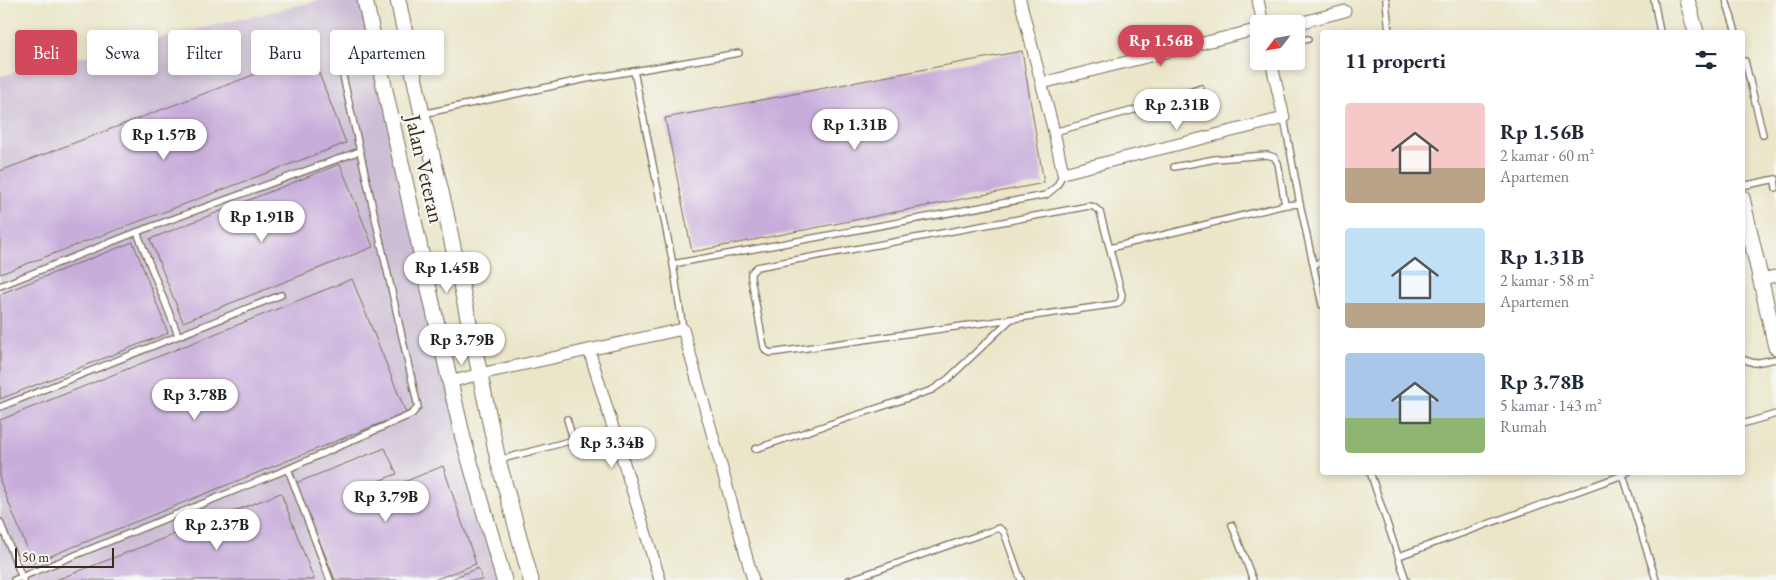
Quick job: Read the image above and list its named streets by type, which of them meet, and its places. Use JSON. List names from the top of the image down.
{
  "streets": {
    "main road": ["Jalan Veteran"]
  },
  "scale_bar": "50 m",
  "north": "bottom left",
  "page": {
    "price": [
      "Rp 1.56B",
      "Rp 2.31B",
      "Rp 1.31B",
      "Rp 1.57B",
      "Rp 1.91B",
      "Rp 1.45B",
      "Rp 3.79B",
      "Rp 3.78B",
      "Rp 3.34B",
      "Rp 3.79B",
      "Rp 2.37B"
    ],
    "chip": [
      "Beli",
      "Sewa",
      "Filter",
      "Baru",
      "Apartemen"
    ],
    "heading": "11 properti",
    "list": [
      {
        "name": "Rp 1.56B",
        "note": "2 kamar · 60 m² · Apartemen"
      },
      {
        "name": "Rp 1.31B",
        "note": "2 kamar · 58 m² · Apartemen"
      },
      {
        "name": "Rp 3.78B",
        "note": "5 kamar · 143 m² · Rumah"
      }
    ],
    "scale": "50 m"
  }
}
